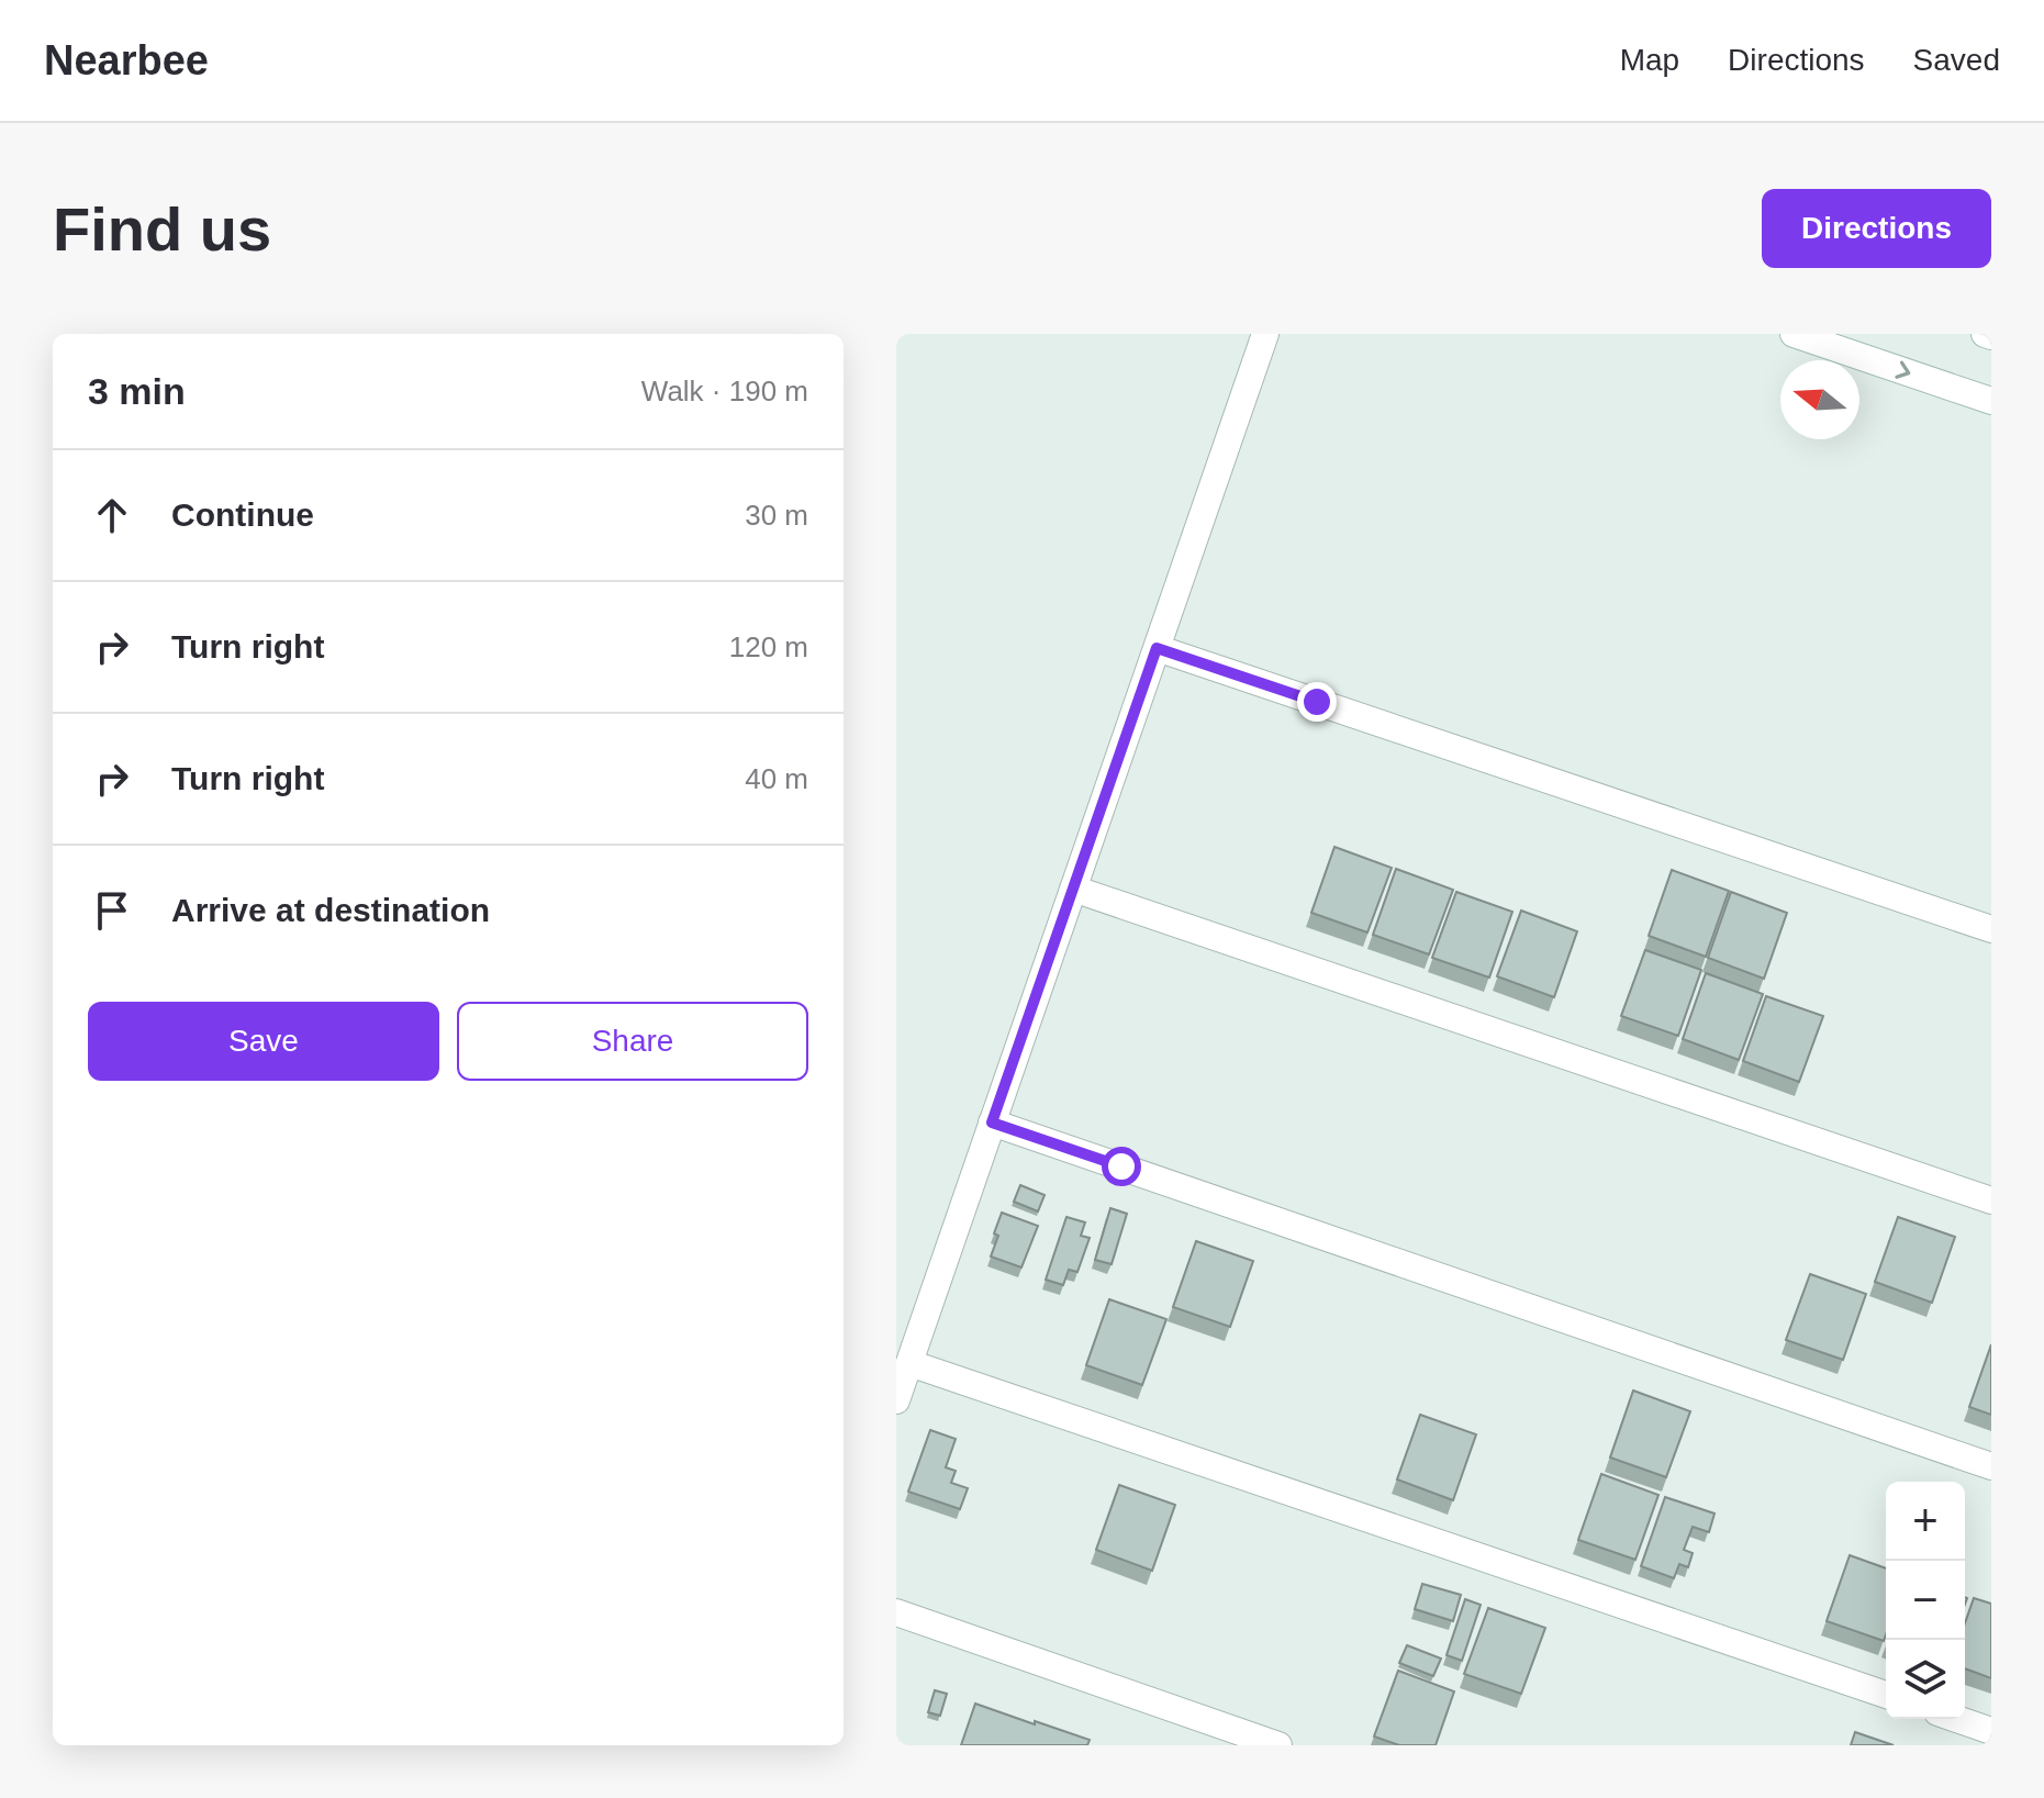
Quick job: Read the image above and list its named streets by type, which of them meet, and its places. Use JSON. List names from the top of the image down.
{
  "north": "left",
  "page": {
    "header": "Nearbee",
    "nav": ["Map", "Directions", "Saved"],
    "buttons": [
      "Directions",
      ["Save", "Share"]
    ],
    "title": "Find us",
    "heading": ["3 min", "Walk · 190 m"],
    "list": [
      ["Continue", "30 m"],
      ["Turn right", "120 m"],
      ["Turn right", "40 m"],
      "Arrive at destination"
    ],
    "map_buttons": ["+", "−"]
  }
}
